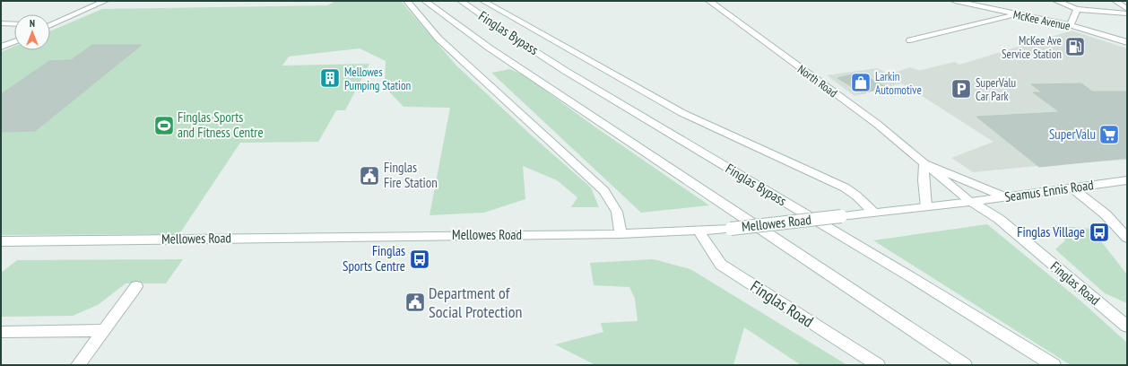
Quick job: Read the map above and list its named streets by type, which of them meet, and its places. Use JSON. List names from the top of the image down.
{
  "streets": {
    "main road": [
      "McKee Avenue",
      "Finglas Bypass",
      "North Road",
      "Seamus Ennis Road",
      "Mellowes Road",
      "Finglas Road"
    ]
  },
  "crossings": [
    ["North Road", "Seamus Ennis Road"],
    ["North Road", "Mellowes Road"],
    ["North Road", "Finglas Road"],
    ["Seamus Ennis Road", "Mellowes Road"],
    ["Seamus Ennis Road", "Finglas Road"],
    ["Mellowes Road", "Finglas Road"]
  ],
  "places": {
    "fuel station": ["McKee Ave Service Station"],
    "building": ["Mellowes Pumping Station"],
    "shop": ["Larkin Automotive"],
    "parking": ["SuperValu Car Park"],
    "sports": ["Finglas Sports and Fitness Centre"],
    "supermarket": ["SuperValu"],
    "public building": ["Finglas Fire Station", "Department of Social Protection"],
    "bus stop": ["Finglas Village", "Finglas Sports Centre"]
  },
  "north": "top"
}
